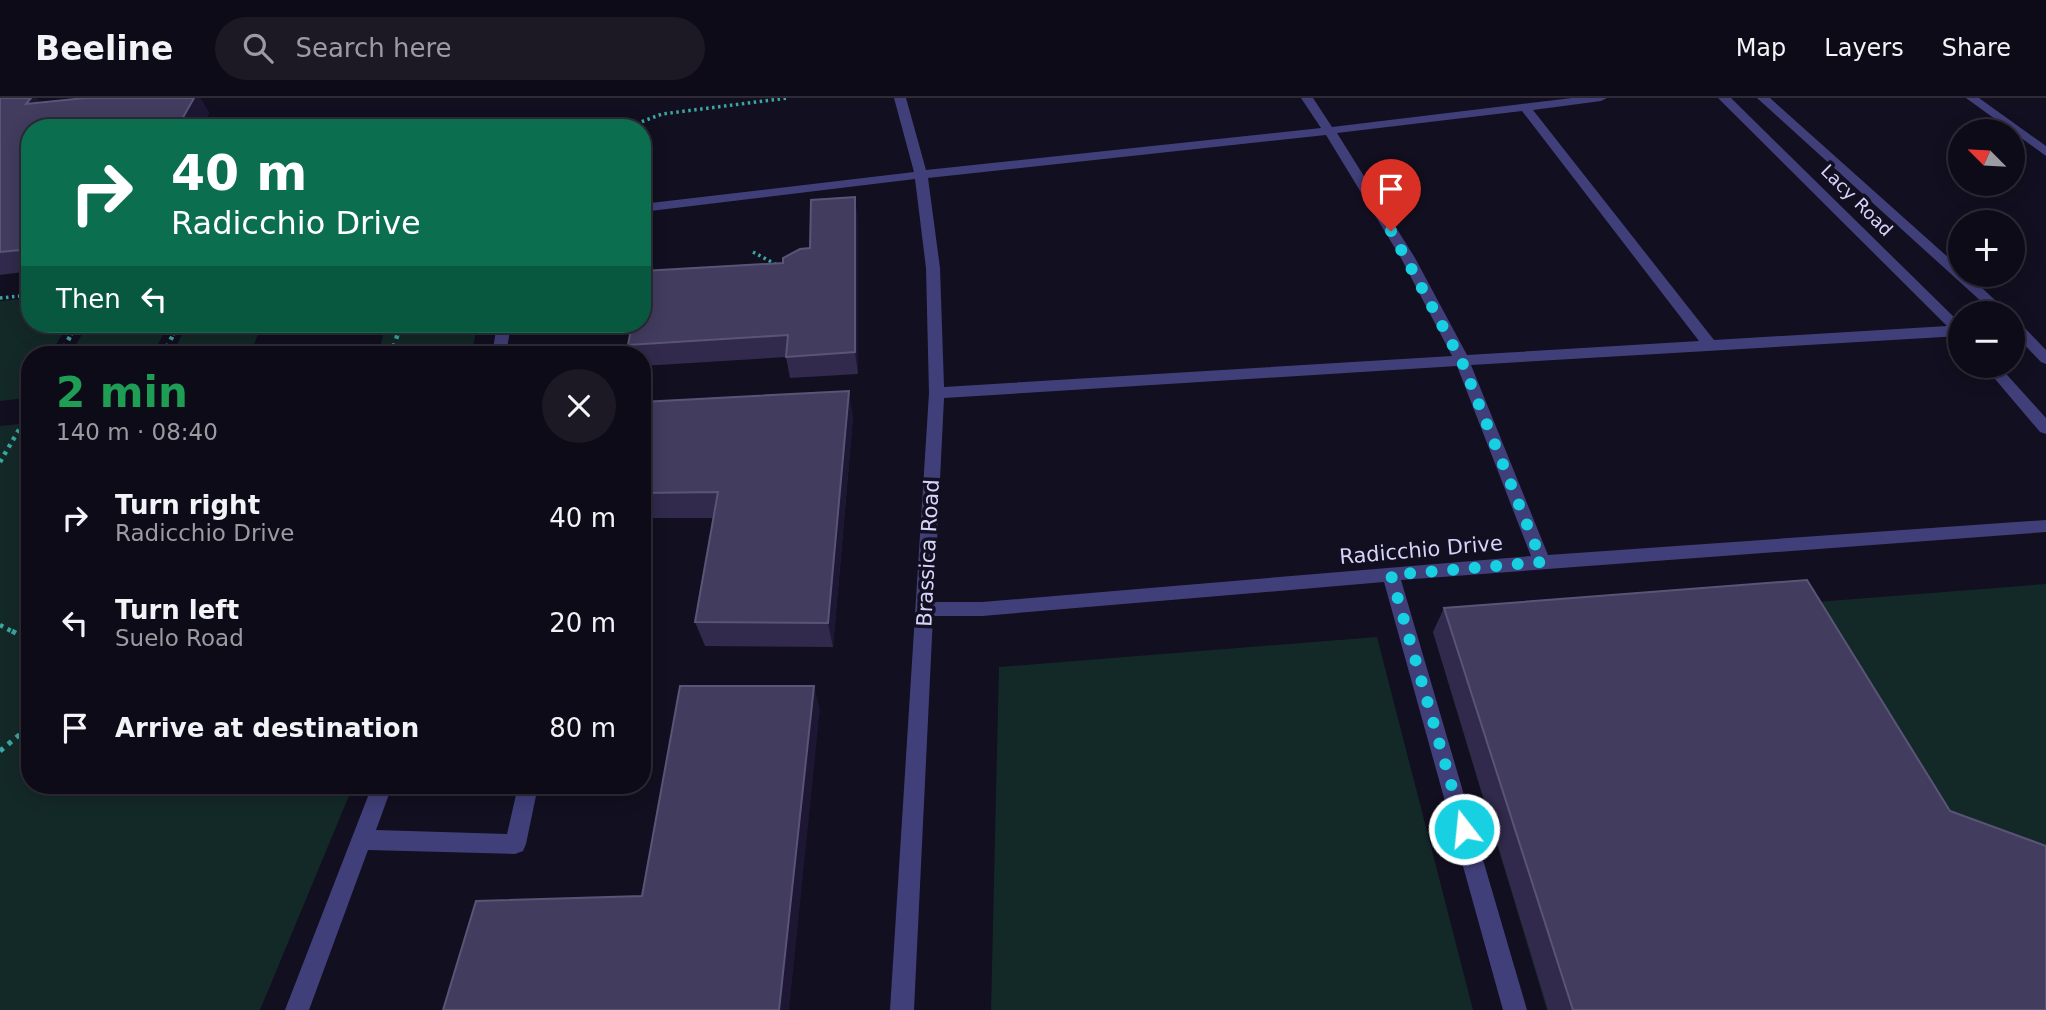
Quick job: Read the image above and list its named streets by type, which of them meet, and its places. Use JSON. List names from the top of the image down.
{
  "streets": {
    "street": ["Lacy Road", "Radicchio Drive", "Brassica Road"]
  },
  "crossings": [
    ["Radicchio Drive", "Brassica Road"]
  ],
  "north": "top left",
  "page": {
    "header": "Beeline",
    "search": "Search here",
    "nav": ["Map", "Layers", "Share"],
    "map_buttons": ["+", "−"],
    "turn": ["40 m", "Radicchio Drive"],
    "then": "Then",
    "heading": ["2 min", "140 m · 08:40"],
    "list": [
      {
        "name": "Turn right",
        "note": "Radicchio Drive",
        "value": "40 m"
      },
      {
        "name": "Turn left",
        "note": "Suelo Road",
        "value": "20 m"
      },
      {
        "name": "Arrive at destination",
        "value": "80 m"
      }
    ]
  }
}
